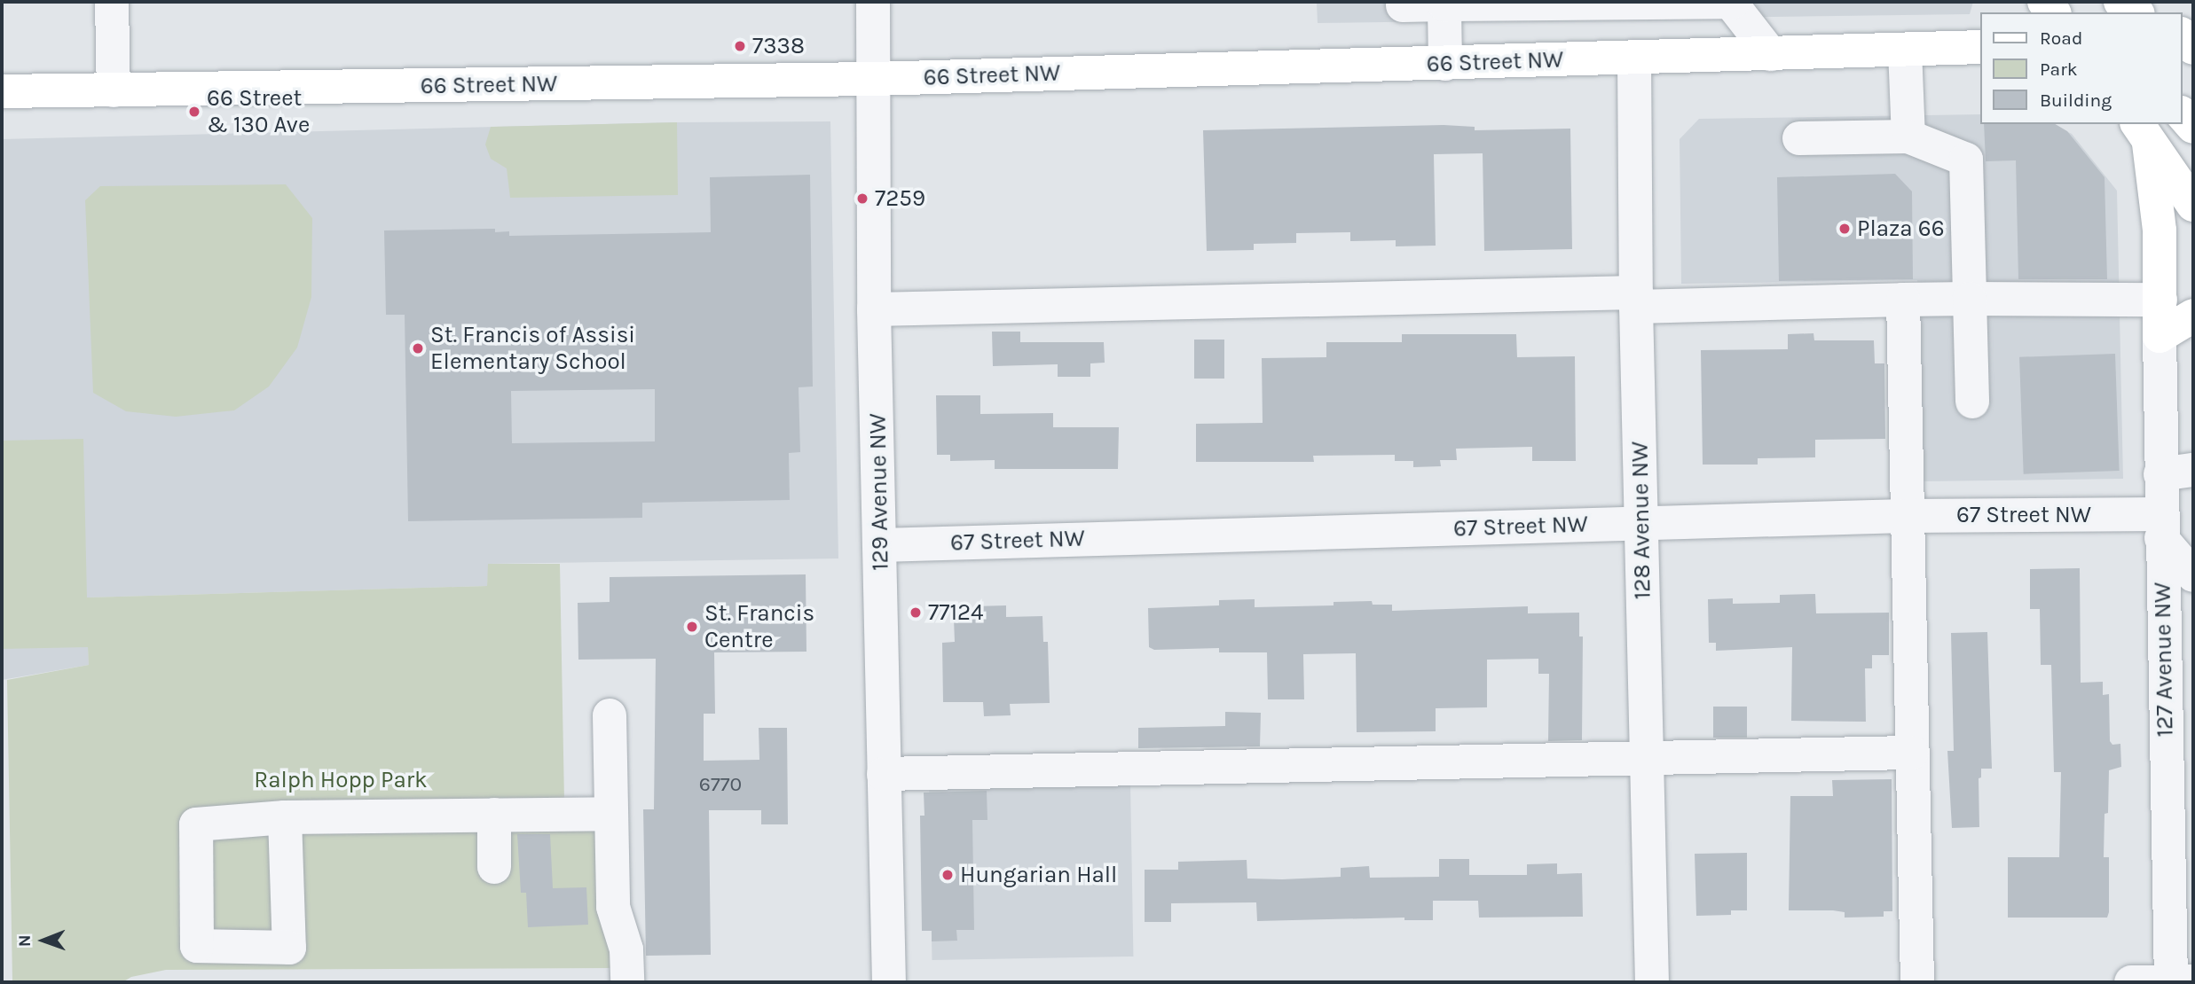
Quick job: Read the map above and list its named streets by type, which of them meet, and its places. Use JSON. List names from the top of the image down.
{
  "streets": {
    "main road": ["66 Street NW"],
    "street": [
      "129 Avenue NW",
      "67 Street NW",
      "128 Avenue NW",
      "127 Avenue NW"
    ]
  },
  "crossings": [
    ["66 Street NW", "129 Avenue NW"],
    ["66 Street NW", "128 Avenue NW"],
    ["129 Avenue NW", "67 Street NW"],
    ["67 Street NW", "128 Avenue NW"],
    ["67 Street NW", "127 Avenue NW"]
  ],
  "parks": ["Ralph Hopp Park"],
  "places": [
    "7338",
    "66 Street & 130 Ave",
    "7259",
    "Plaza 66",
    "St. Francis of Assisi Elementary School",
    "77124",
    "St. Francis Centre",
    "Hungarian Hall"
  ],
  "house_numbers": ["6770"],
  "legend": ["Road", "Park", "Building"],
  "north": "left"
}
